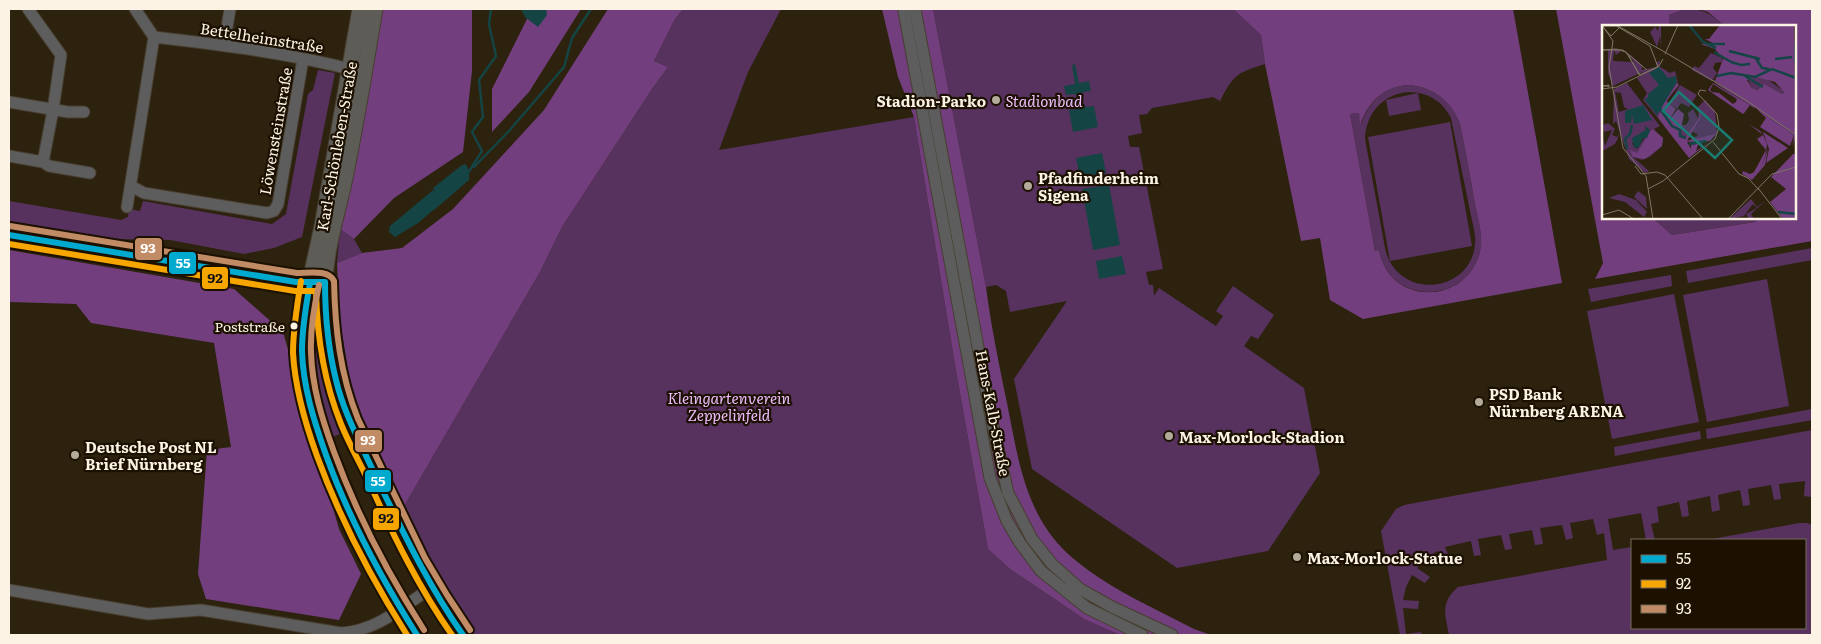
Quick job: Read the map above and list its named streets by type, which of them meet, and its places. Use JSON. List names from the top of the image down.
{
  "streets": {
    "main road": ["Karl-Schönleben-Straße"],
    "street": ["Bettelheimstraße", "Löwensteinstraße", "Hans-Kalb-Straße"]
  },
  "crossings": [
    ["Bettelheimstraße", "Löwensteinstraße"],
    ["Bettelheimstraße", "Karl-Schönleben-Straße"]
  ],
  "parks": ["Stadionbad", "Kleingartenverein Zeppelinfeld"],
  "places": [
    "Stadion-Parko",
    "Pfadfinderheim Sigena",
    "Poststraße",
    "PSD Bank Nürnberg ARENA",
    "Max-Morlock-Stadion",
    "Deutsche Post NL Brief Nürnberg",
    "Max-Morlock-Statue"
  ],
  "lines": ["transit line 93", "transit line 55", "transit line 92"],
  "legend": ["55", "92", "93"]
}
